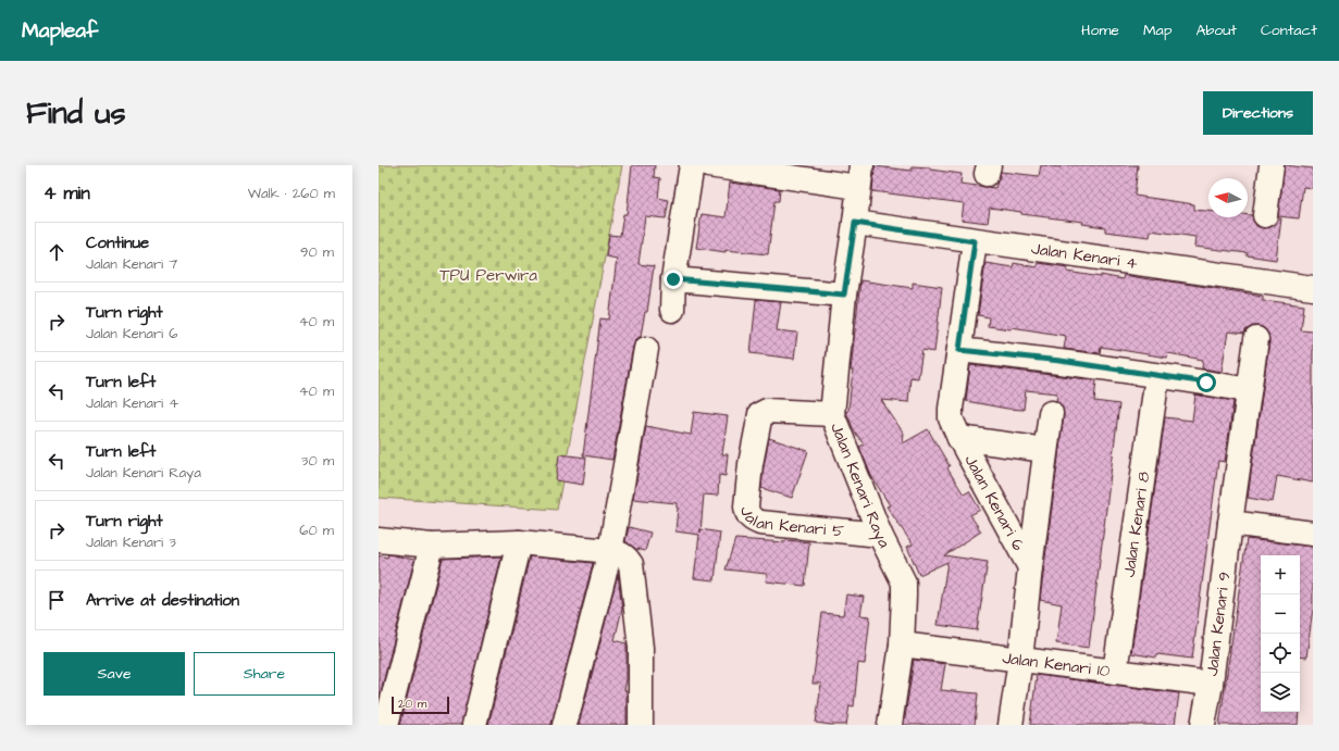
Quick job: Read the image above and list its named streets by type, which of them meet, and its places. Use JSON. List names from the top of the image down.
{
  "streets": {
    "street": [
      "Jalan Kenari 4",
      "Jalan Kenari Raya",
      "Jalan Kenari 6",
      "Jalan Kenari 5",
      "Jalan Kenari 8",
      "Jalan Kenari 9",
      "Jalan Kenari 10"
    ]
  },
  "crossings": [
    ["Jalan Kenari 4", "Jalan Kenari Raya"],
    ["Jalan Kenari 4", "Jalan Kenari 6"],
    ["Jalan Kenari Raya", "Jalan Kenari 5"],
    ["Jalan Kenari Raya", "Jalan Kenari 10"],
    ["Jalan Kenari 6", "Jalan Kenari 10"],
    ["Jalan Kenari 8", "Jalan Kenari 10"],
    ["Jalan Kenari 9", "Jalan Kenari 10"]
  ],
  "parks": ["TPU Perwira"],
  "scale_bar": "20 m",
  "north": "left",
  "page": {
    "header": "Mapleaf",
    "nav": [
      "Home",
      "Map",
      "About",
      "Contact"
    ],
    "buttons": [
      "Directions",
      ["Save", "Share"]
    ],
    "title": "Find us",
    "heading": ["4 min", "Walk · 260 m"],
    "list": [
      ["Continue", "Jalan Kenari 7", "90 m"],
      ["Turn right", "Jalan Kenari 6", "40 m"],
      ["Turn left", "Jalan Kenari 4", "40 m"],
      ["Turn left", "Jalan Kenari Raya", "30 m"],
      ["Turn right", "Jalan Kenari 3", "60 m"],
      "Arrive at destination"
    ],
    "map_buttons": ["+", "−"],
    "scale": "20 m"
  }
}
